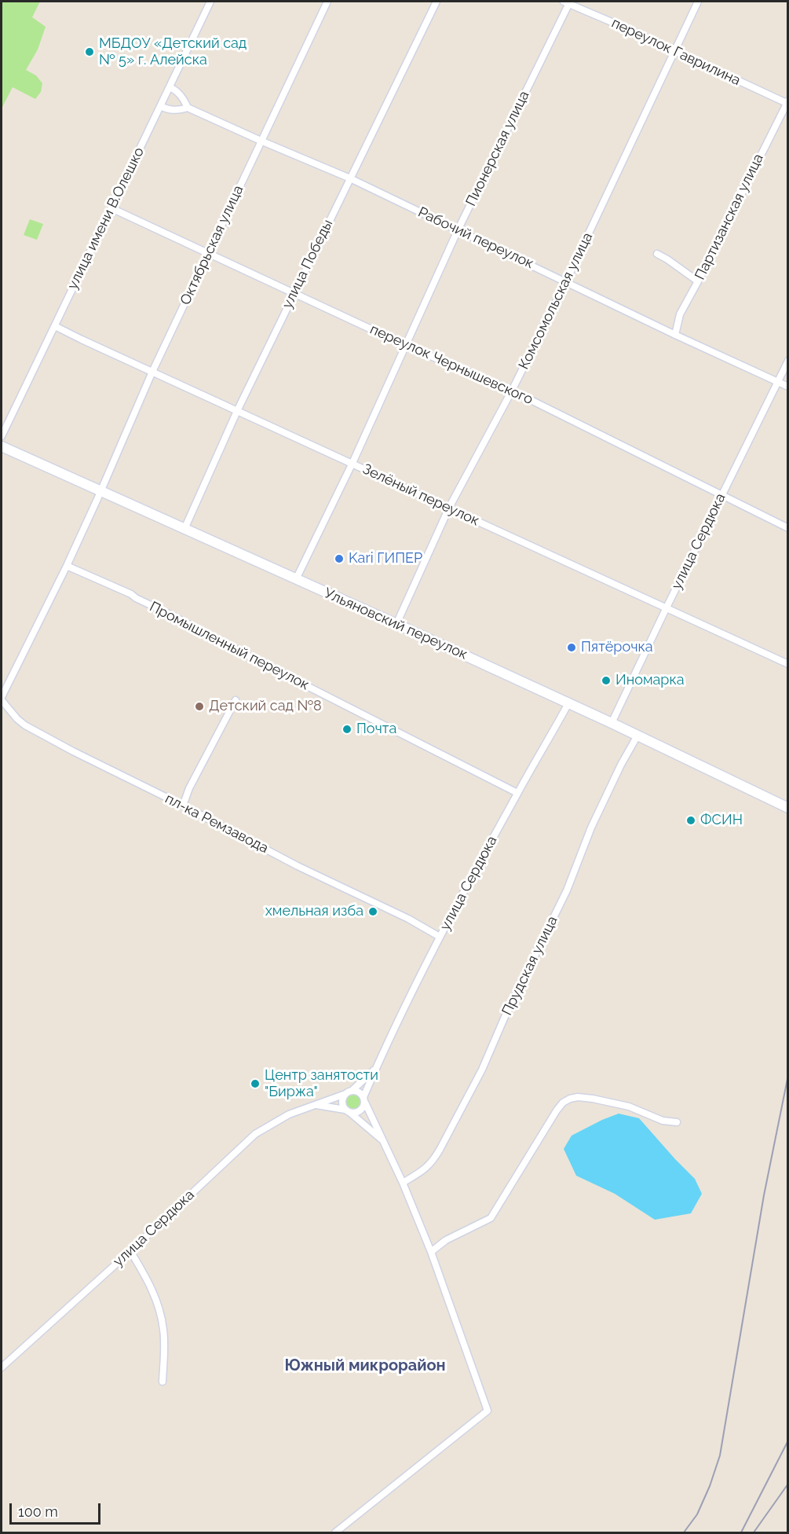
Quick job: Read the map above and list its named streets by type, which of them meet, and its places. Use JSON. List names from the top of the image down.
{
  "streets": {
    "main road": ["Ульяновский переулок"],
    "street": [
      "переулок Гаврилина",
      "Пионерская улица",
      "Партизанская улица",
      "улица имени В.Олешко",
      "Рабочий переулок",
      "Октябрьская улица",
      "улица Победы",
      "Комсомольская улица",
      "переулок Чернышевского",
      "Зелёный переулок",
      "улица Сердюка",
      "Промышленный переулок",
      "пл-ка Ремзавода",
      "Прудская улица"
    ]
  },
  "crossings": [
    ["переулок Гаврилина", "Пионерская улица"],
    ["переулок Гаврилина", "Партизанская улица"],
    ["переулок Гаврилина", "Комсомольская улица"],
    ["Пионерская улица", "Рабочий переулок"],
    ["Пионерская улица", "переулок Чернышевского"],
    ["Пионерская улица", "Зелёный переулок"],
    ["Пионерская улица", "Ульяновский переулок"],
    ["Партизанская улица", "Рабочий переулок"],
    ["улица имени В.Олешко", "Рабочий переулок"],
    ["улица имени В.Олешко", "переулок Чернышевского"],
    ["улица имени В.Олешко", "Зелёный переулок"],
    ["Рабочий переулок", "Октябрьская улица"],
    ["Рабочий переулок", "улица Победы"],
    ["Рабочий переулок", "Комсомольская улица"],
    ["Рабочий переулок", "улица Сердюка"],
    ["Октябрьская улица", "переулок Чернышевского"],
    ["Октябрьская улица", "Зелёный переулок"],
    ["Октябрьская улица", "Ульяновский переулок"],
    ["Октябрьская улица", "Промышленный переулок"],
    ["Октябрьская улица", "пл-ка Ремзавода"],
    ["улица Победы", "переулок Чернышевского"],
    ["улица Победы", "Зелёный переулок"],
    ["улица Победы", "Ульяновский переулок"],
    ["Комсомольская улица", "переулок Чернышевского"],
    ["Комсомольская улица", "Зелёный переулок"],
    ["Комсомольская улица", "Ульяновский переулок"],
    ["переулок Чернышевского", "улица Сердюка"],
    ["Зелёный переулок", "улица Сердюка"],
    ["улица Сердюка", "Ульяновский переулок"],
    ["улица Сердюка", "Промышленный переулок"],
    ["улица Сердюка", "пл-ка Ремзавода"],
    ["Ульяновский переулок", "Прудская улица"]
  ],
  "districts": ["Южный микрорайон"],
  "places": [
    "МБДОУ «Детский сад № 5» г. Алейска",
    "Kari ГИПЕР",
    "Пятёрочка",
    "Иномарка",
    "Детский сад №8",
    "Почта",
    "ФСИН",
    "хмельная изба",
    "Центр занятости \"Биржа\""
  ],
  "scale_bar": "100 m"
}
